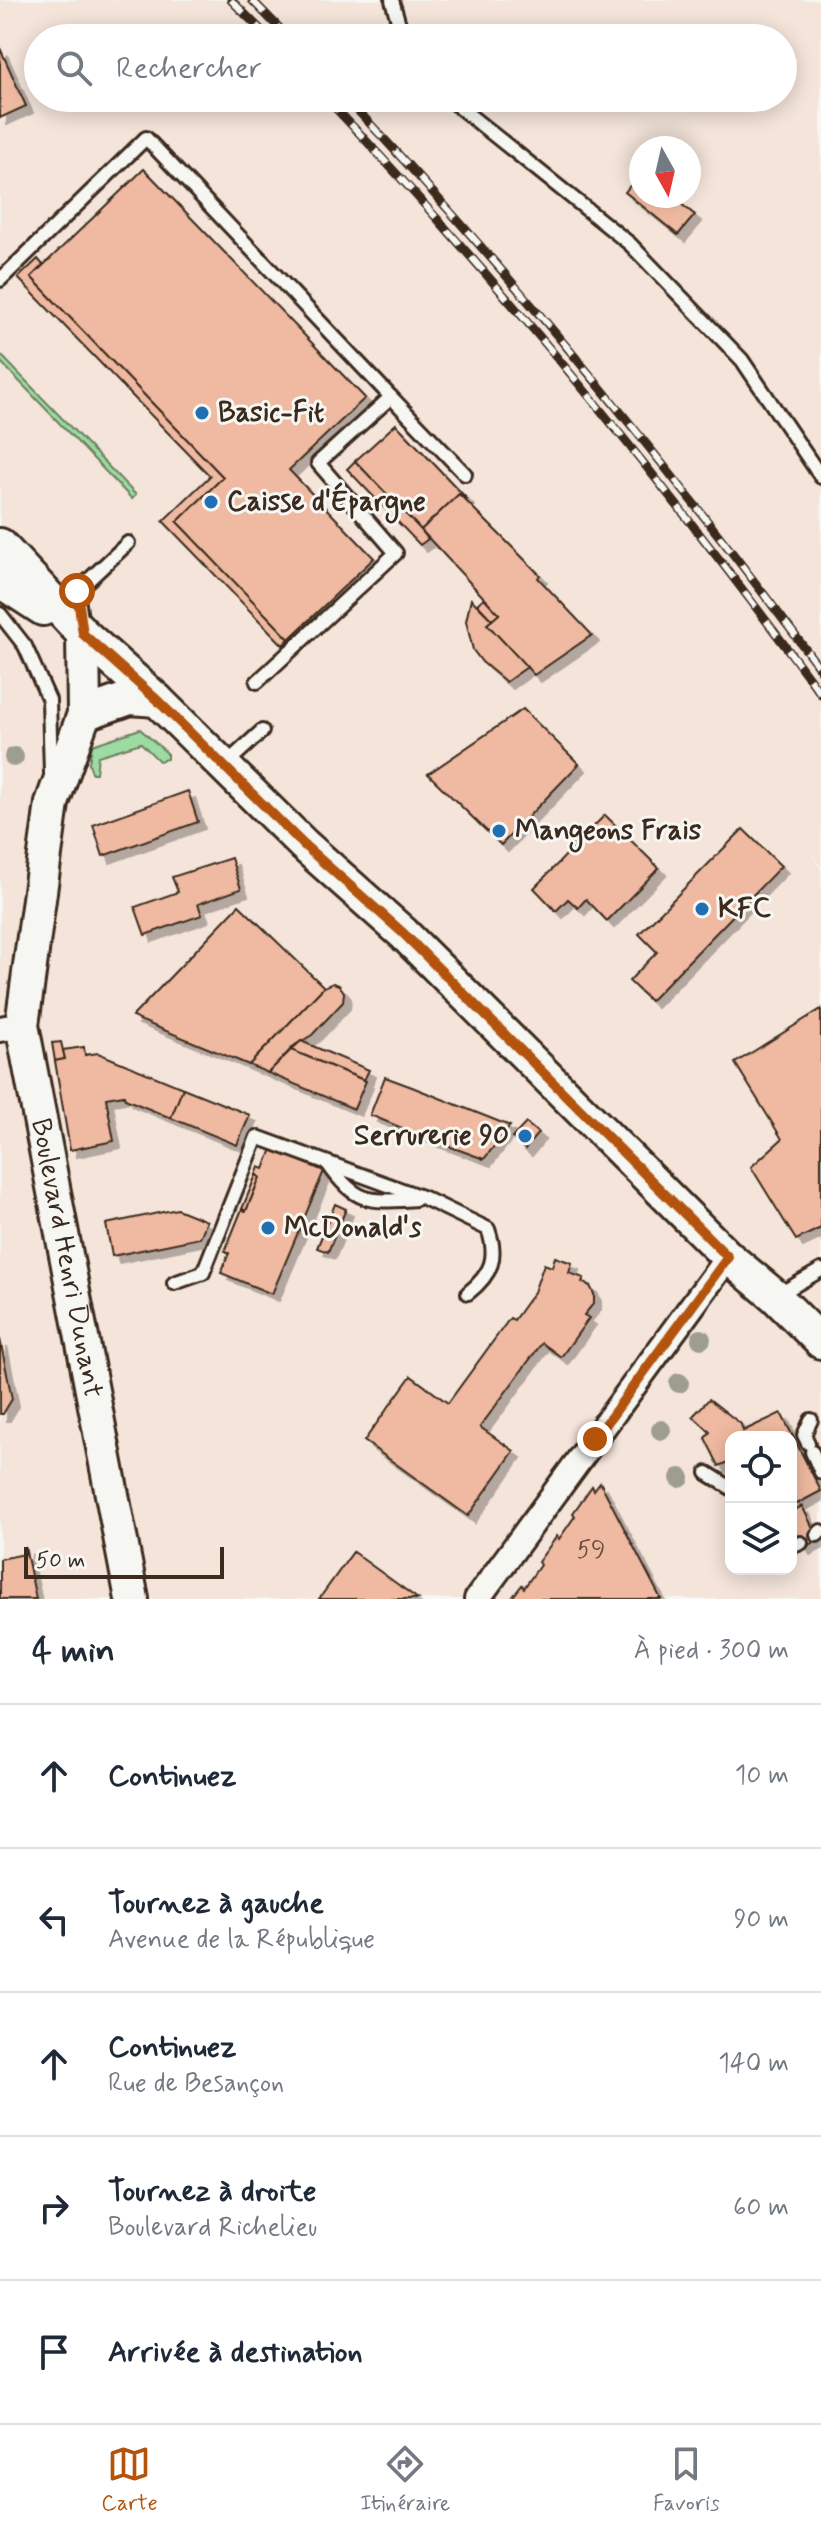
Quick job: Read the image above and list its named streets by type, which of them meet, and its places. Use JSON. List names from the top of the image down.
{
  "streets": {
    "main road": ["Boulevard Henri Dunant"]
  },
  "places": [
    "Basic-Fit",
    "Caisse d'Épargne",
    "Mangeons Frais",
    "KFC",
    "Serrurerie 90",
    "McDonald's"
  ],
  "house_numbers": ["59"],
  "scale_bar": "50 m",
  "north": "bottom",
  "page": {
    "search": "Rechercher",
    "scale": "50 m",
    "heading": ["4 min", "À pied · 300 m"],
    "list": [
      ["Continuez", "10 m"],
      ["Tournez à gauche", "Avenue de la République", "90 m"],
      ["Continuez", "Rue de Besançon", "140 m"],
      ["Tournez à droite", "Boulevard Richelieu", "60 m"],
      "Arrivée à destination"
    ],
    "nav": ["Carte", "Itinéraire", "Favoris"]
  }
}
